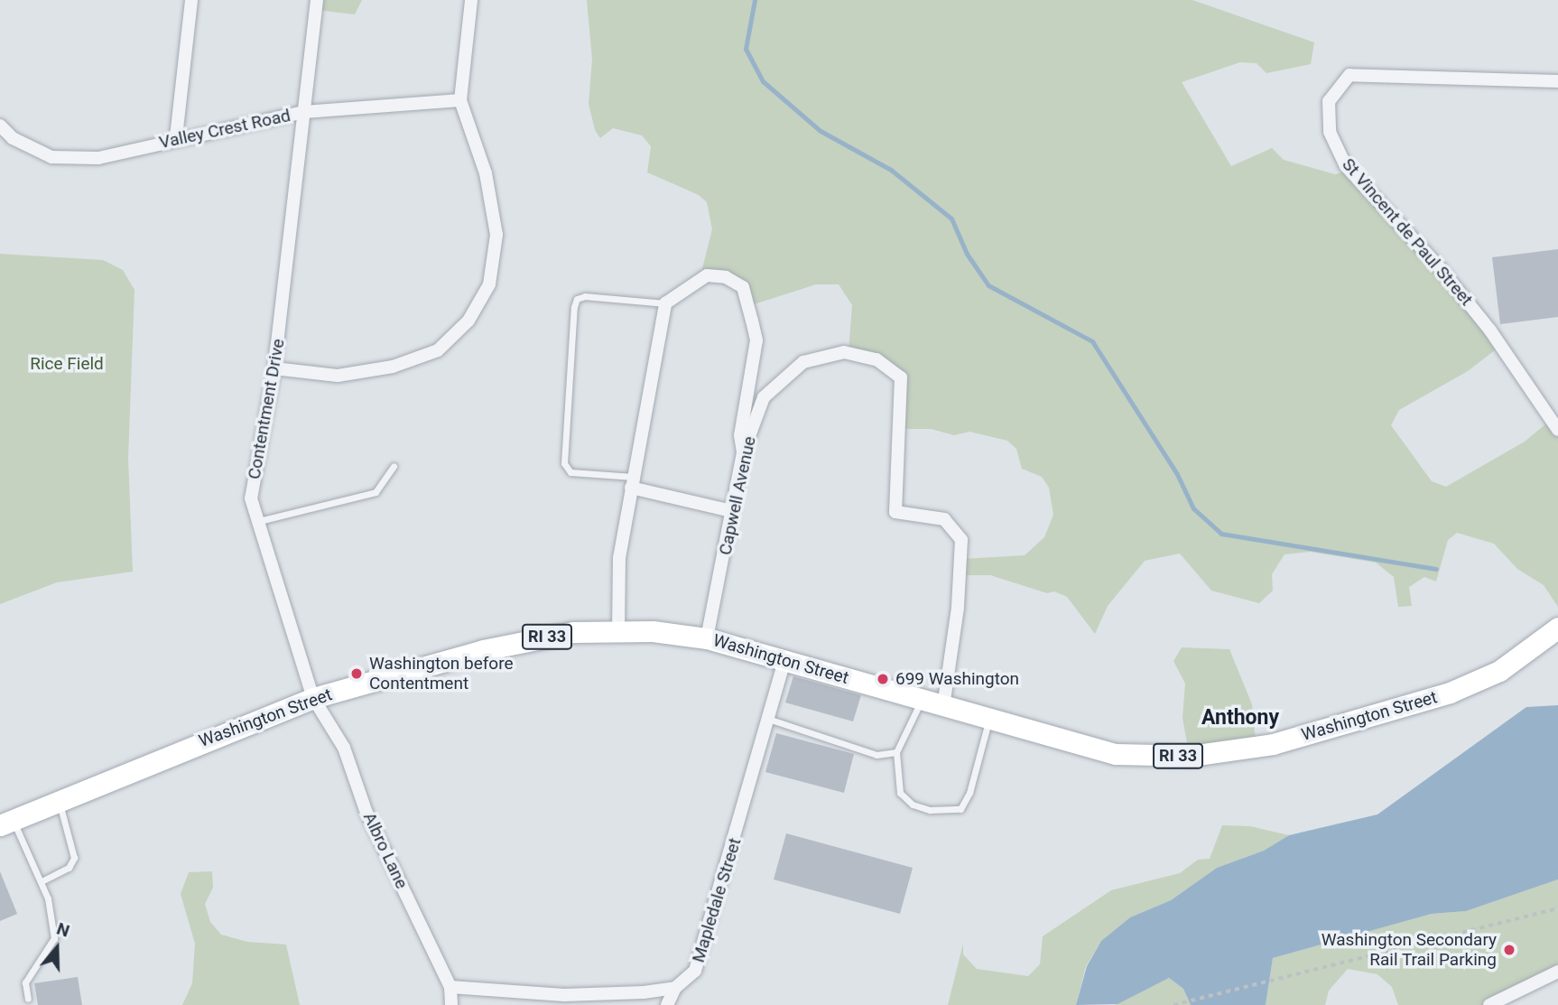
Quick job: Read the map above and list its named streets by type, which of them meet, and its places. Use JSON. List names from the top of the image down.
{
  "streets": {
    "main road": ["RI 33", "Washington Street"],
    "street": [
      "Valley Crest Road",
      "St Vincent de Paul Street",
      "Contentment Drive",
      "Capwell Avenue",
      "Albro Lane",
      "Mapledale Street"
    ]
  },
  "crossings": [
    ["Valley Crest Road", "Contentment Drive"],
    ["Contentment Drive", "Washington Street"],
    ["Contentment Drive", "Albro Lane"],
    ["Capwell Avenue", "Washington Street"],
    ["Washington Street", "Albro Lane"],
    ["Washington Street", "Mapledale Street"]
  ],
  "districts": ["Anthony"],
  "parks": ["Rice Field"],
  "places": ["Washington before Contentment", "699 Washington", "Washington Secondary Rail Trail Parking"],
  "north": "top"
}
